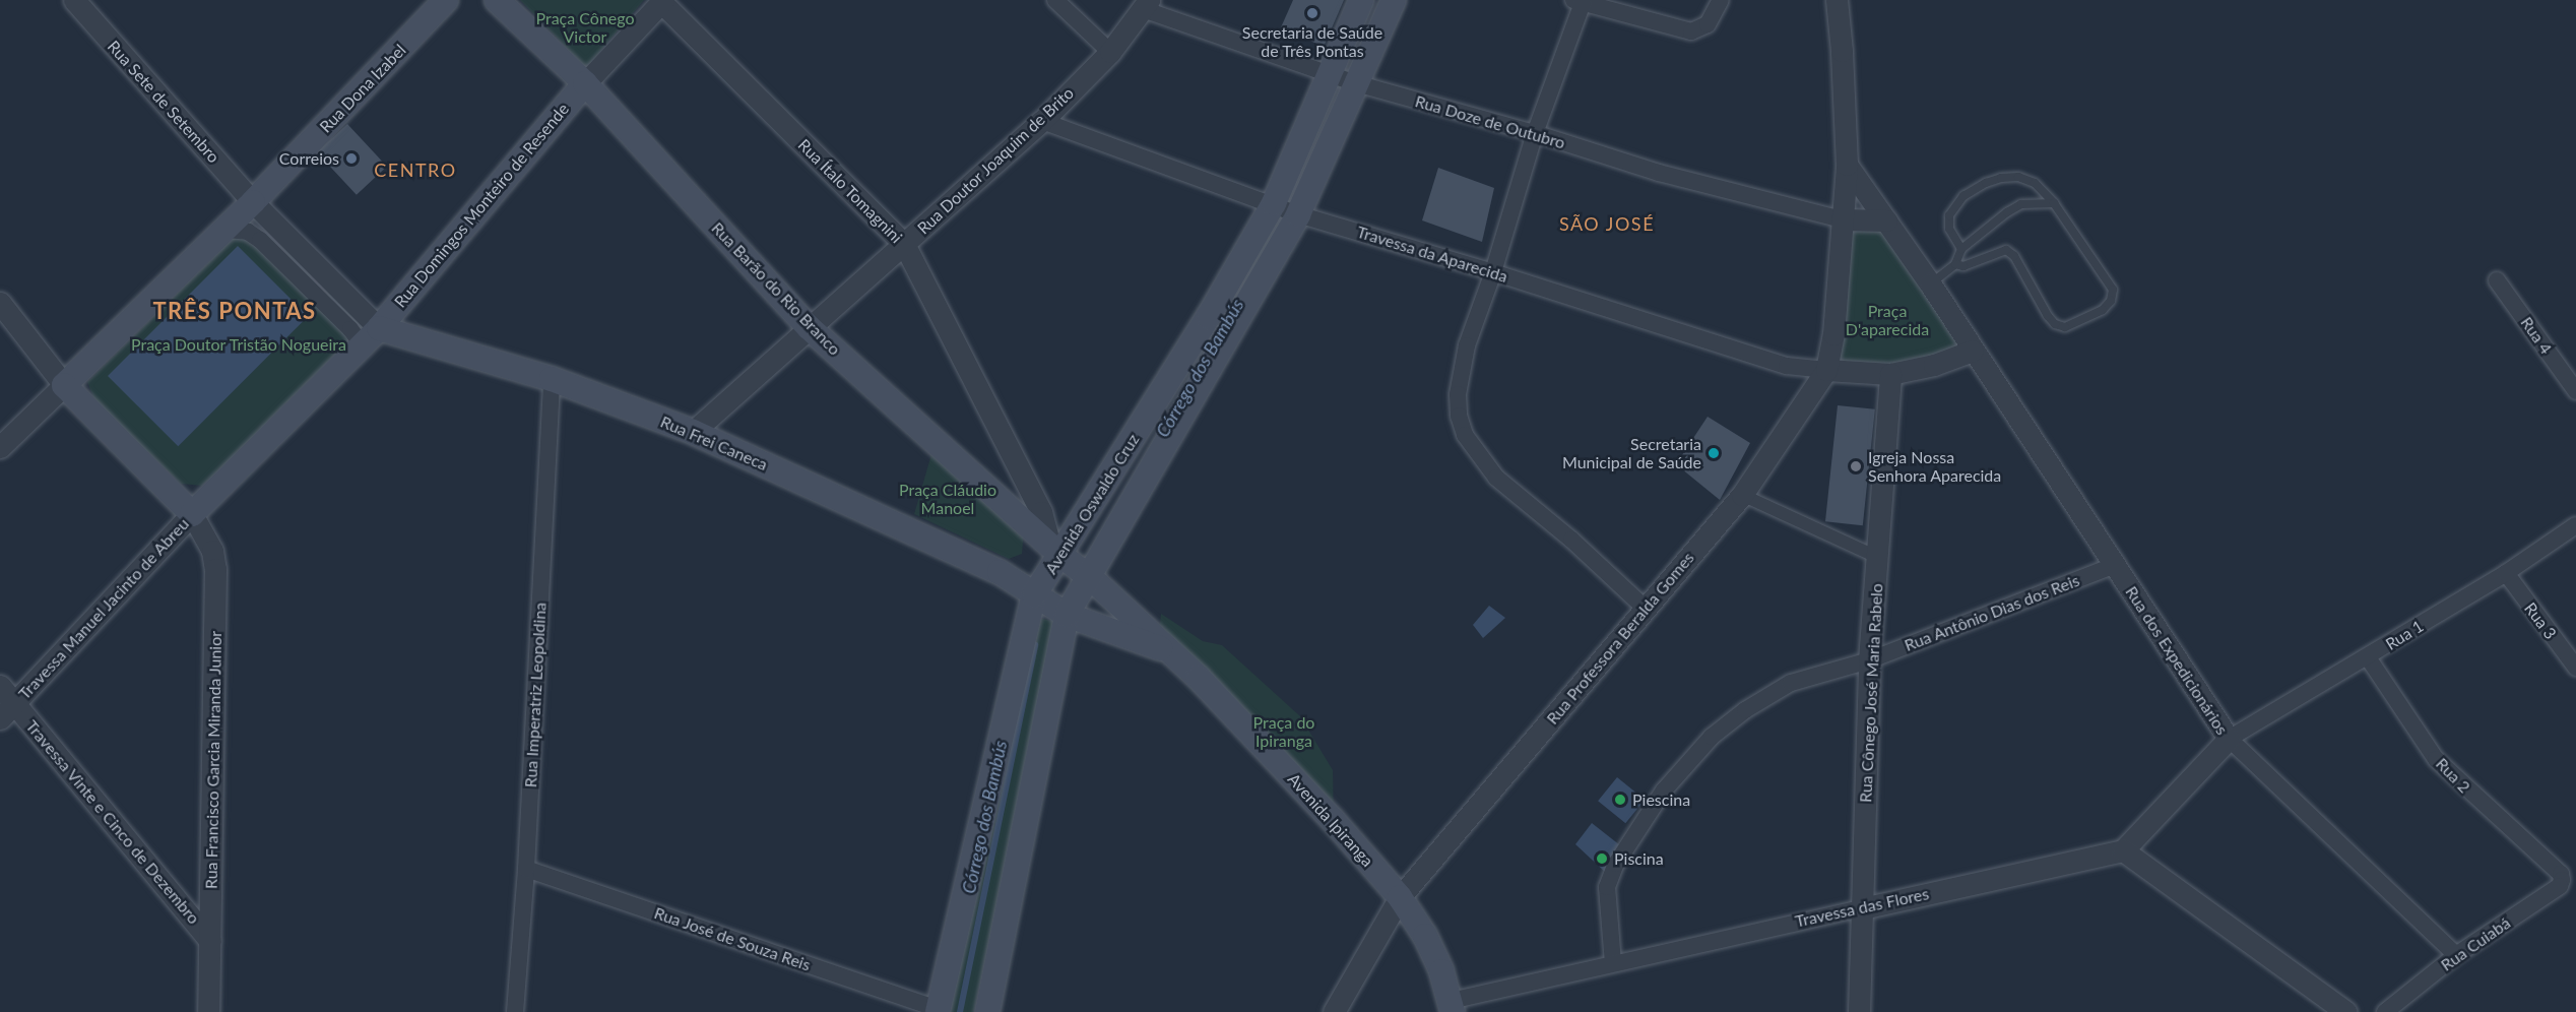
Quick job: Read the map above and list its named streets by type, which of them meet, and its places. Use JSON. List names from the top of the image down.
{
  "streets": {
    "main road": [
      "Rua Dona Izabel",
      "Rua Domingos Monteiro de Resende",
      "Rua Barão do Rio Branco",
      "Rua Frei Caneca",
      "Avenida Oswaldo Cruz",
      "Avenida Ipiranga"
    ],
    "street": [
      "Rua Sete de Setembro",
      "Rua Doze de Outubro",
      "Rua Doutor Joaquim de Brito",
      "Rua Ítalo Tomagnini",
      "Travessa da Aparecida",
      "Rua 4",
      "Travessa Manuel Jacinto de Abreu",
      "Rua Antônio Dias dos Reis",
      "Rua 3",
      "Rua 1",
      "Rua Professora Beralda Gomes",
      "Rua dos Expedicionários",
      "Rua Cônego José Maria Rabelo",
      "Rua Imperatriz Leopoldina",
      "Rua Francisco Garcia Miranda Junior",
      "Rua 2",
      "Travessa Vinte e Cinco de Dezembro",
      "Travessa das Flores",
      "Rua José de Souza Reis",
      "Rua Cuiabá"
    ]
  },
  "crossings": [
    ["Rua Dona Izabel", "Rua Sete de Setembro"],
    ["Rua Doze de Outubro", "Rua Doutor Joaquim de Brito"],
    ["Rua Doze de Outubro", "Avenida Oswaldo Cruz"],
    ["Rua Doutor Joaquim de Brito", "Rua Ítalo Tomagnini"],
    ["Rua Doutor Joaquim de Brito", "Travessa da Aparecida"],
    ["Rua Doutor Joaquim de Brito", "Rua Barão do Rio Branco"],
    ["Rua Doutor Joaquim de Brito", "Rua Frei Caneca"],
    ["Rua Ítalo Tomagnini", "Rua Barão do Rio Branco"],
    ["Rua Domingos Monteiro de Resende", "Rua Barão do Rio Branco"],
    ["Rua Domingos Monteiro de Resende", "Rua Frei Caneca"],
    ["Travessa da Aparecida", "Avenida Oswaldo Cruz"],
    ["Travessa da Aparecida", "Rua Professora Beralda Gomes"],
    ["Rua Barão do Rio Branco", "Avenida Oswaldo Cruz"],
    ["Rua Barão do Rio Branco", "Avenida Ipiranga"],
    ["Rua Frei Caneca", "Avenida Oswaldo Cruz"],
    ["Rua Frei Caneca", "Rua Imperatriz Leopoldina"],
    ["Rua Frei Caneca", "Avenida Ipiranga"],
    ["Avenida Oswaldo Cruz", "Avenida Ipiranga"],
    ["Avenida Oswaldo Cruz", "Rua José de Souza Reis"],
    ["Travessa Manuel Jacinto de Abreu", "Rua Francisco Garcia Miranda Junior"],
    ["Travessa Manuel Jacinto de Abreu", "Travessa Vinte e Cinco de Dezembro"],
    ["Rua Antônio Dias dos Reis", "Rua dos Expedicionários"],
    ["Rua Antônio Dias dos Reis", "Rua Cônego José Maria Rabelo"],
    ["Rua Antônio Dias dos Reis", "Travessa das Flores"],
    ["Rua 3", "Rua 1"],
    ["Rua 1", "Rua dos Expedicionários"],
    ["Rua 1", "Rua 2"],
    ["Rua Professora Beralda Gomes", "Avenida Ipiranga"],
    ["Rua dos Expedicionários", "Rua Cuiabá"],
    ["Rua Cônego José Maria Rabelo", "Travessa das Flores"],
    ["Rua Imperatriz Leopoldina", "Rua José de Souza Reis"],
    ["Rua Francisco Garcia Miranda Junior", "Travessa Vinte e Cinco de Dezembro"],
    ["Rua 2", "Rua Cuiabá"],
    ["Avenida Ipiranga", "Travessa das Flores"]
  ],
  "districts": ["CENTRO", "SÃO JOSÉ", "TRÊS PONTAS"],
  "water": ["Córrego dos Bambús"],
  "parks": [
    "Praça Cônego Victor",
    "Praça D'aparecida",
    "Praça Doutor Tristão Nogueira",
    "Praça Cláudio Manoel",
    "Praça do Ipiranga"
  ],
  "places": [
    "Secretaria de Saúde de Três Pontas",
    "Correios",
    "Secretaria Municipal de Saúde",
    "Igreja Nossa Senhora Aparecida",
    "Piescina",
    "Piscina"
  ]
}
